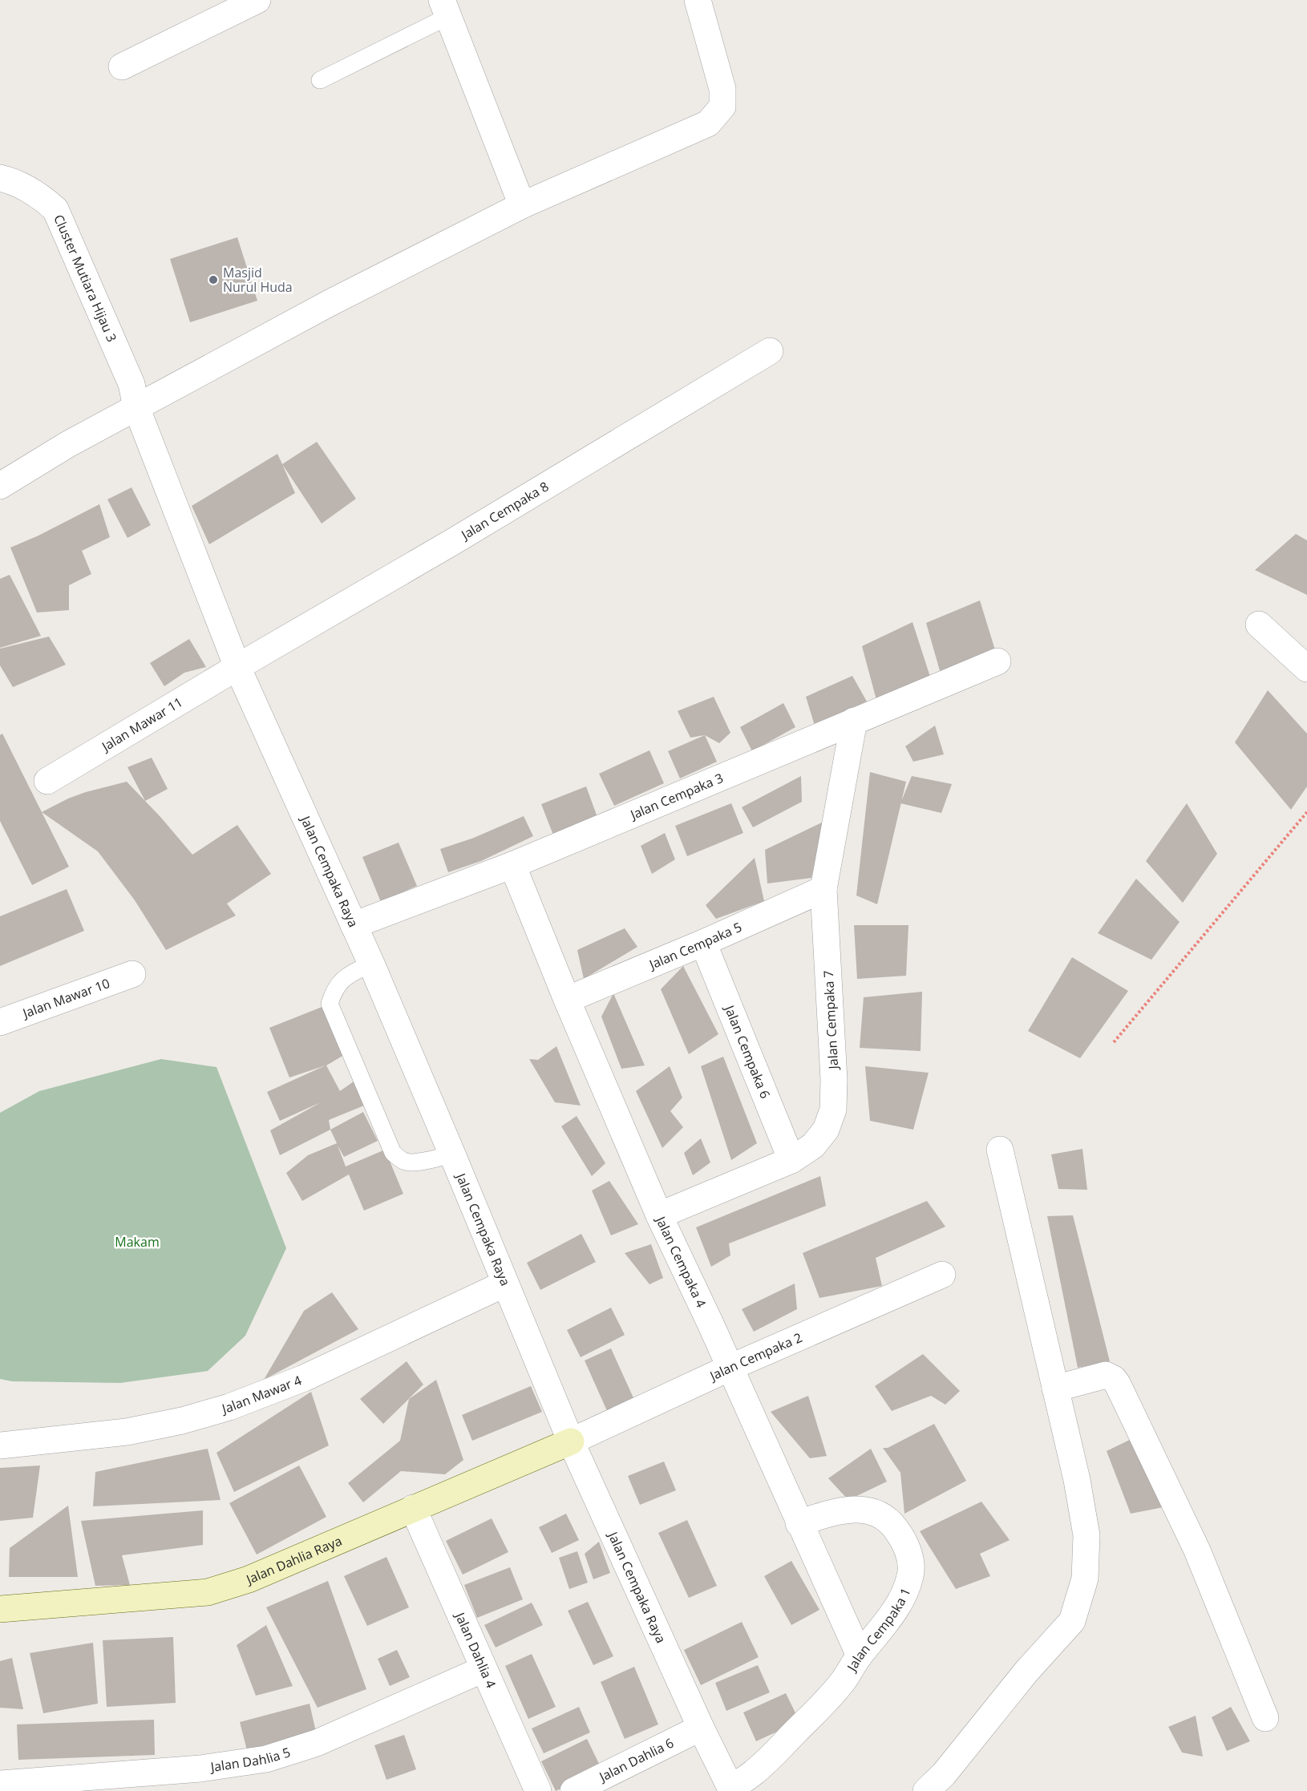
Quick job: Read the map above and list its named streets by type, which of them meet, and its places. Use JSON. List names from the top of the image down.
{
  "streets": {
    "street": [
      "Cluster Mutiara Hijau 3",
      "Jalan Cempaka 8",
      "Jalan Mawar 11",
      "Jalan Cempaka 3",
      "Jalan Cempaka Raya",
      "Jalan Cempaka 5",
      "Jalan Mawar 10",
      "Jalan Cempaka 7",
      "Jalan Cempaka 6",
      "Jalan Cempaka 4",
      "Jalan Cempaka 2",
      "Jalan Mawar 4",
      "Jalan Dahlia Raya",
      "Jalan Cempaka 1",
      "Jalan Dahlia 4",
      "Jalan Dahlia 5",
      "Jalan Dahlia 6"
    ]
  },
  "crossings": [
    ["Cluster Mutiara Hijau 3", "Jalan Cempaka 8"],
    ["Cluster Mutiara Hijau 3", "Jalan Mawar 11"],
    ["Cluster Mutiara Hijau 3", "Jalan Cempaka Raya"],
    ["Jalan Cempaka 8", "Jalan Mawar 11"],
    ["Jalan Cempaka 8", "Jalan Cempaka Raya"],
    ["Jalan Mawar 11", "Jalan Cempaka Raya"],
    ["Jalan Cempaka 3", "Jalan Cempaka Raya"],
    ["Jalan Cempaka 3", "Jalan Cempaka 7"],
    ["Jalan Cempaka 3", "Jalan Cempaka 4"],
    ["Jalan Cempaka Raya", "Jalan Cempaka 2"],
    ["Jalan Cempaka Raya", "Jalan Mawar 4"],
    ["Jalan Cempaka Raya", "Jalan Dahlia Raya"],
    ["Jalan Cempaka Raya", "Jalan Cempaka 1"],
    ["Jalan Cempaka Raya", "Jalan Dahlia 6"],
    ["Jalan Cempaka 5", "Jalan Cempaka 7"],
    ["Jalan Cempaka 5", "Jalan Cempaka 6"],
    ["Jalan Cempaka 5", "Jalan Cempaka 4"],
    ["Jalan Cempaka 7", "Jalan Cempaka 6"],
    ["Jalan Cempaka 7", "Jalan Cempaka 4"],
    ["Jalan Cempaka 4", "Jalan Cempaka 2"],
    ["Jalan Cempaka 4", "Jalan Cempaka 1"],
    ["Jalan Cempaka 2", "Jalan Dahlia Raya"],
    ["Jalan Dahlia Raya", "Jalan Dahlia 4"],
    ["Jalan Dahlia 4", "Jalan Dahlia 5"]
  ],
  "parks": ["Makam"],
  "places": ["Masjid Nurul Huda"]
}
